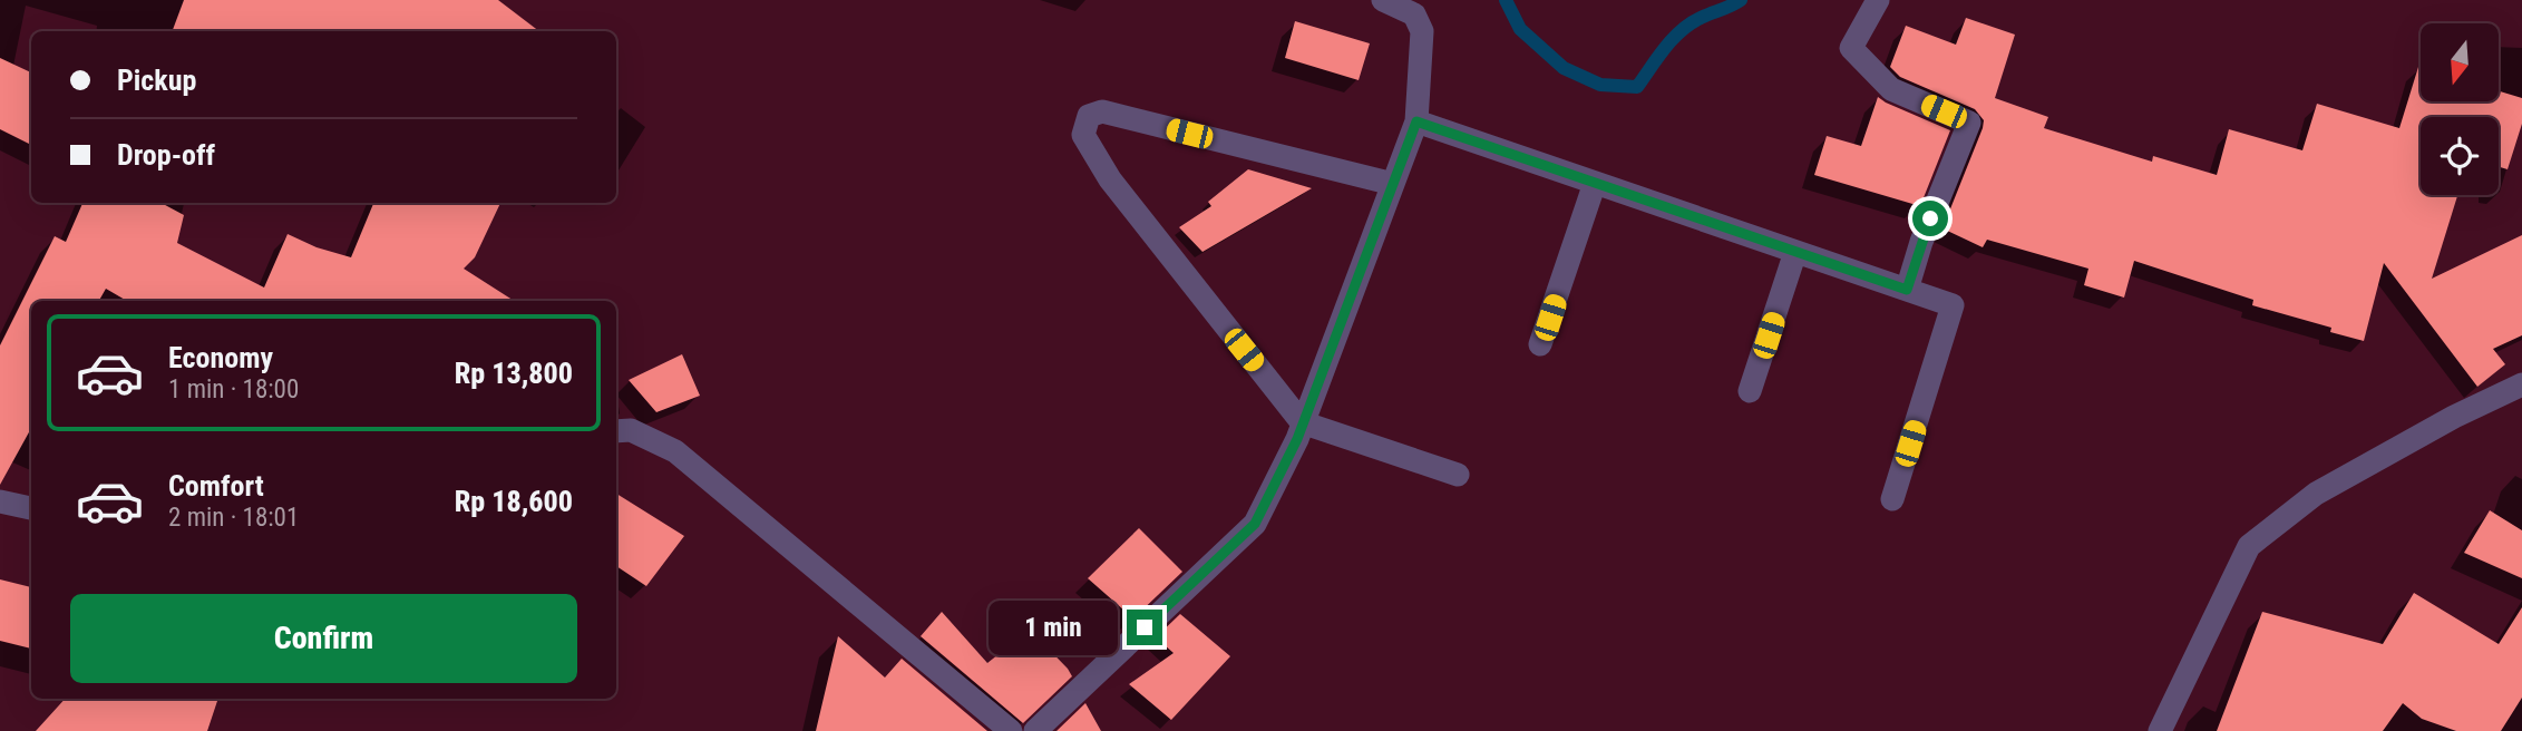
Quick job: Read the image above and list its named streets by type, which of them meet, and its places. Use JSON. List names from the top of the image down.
{
  "north": "bottom",
  "page": {
    "banner": ["Pickup", "Drop-off"],
    "list": [
      {
        "name": "Economy",
        "note": "1 min · 18:00",
        "value": "Rp 13,800"
      },
      {
        "name": "Comfort",
        "note": "2 min · 18:01",
        "value": "Rp 18,600"
      }
    ],
    "buttons": "Confirm",
    "bubble": "1 min"
  }
}
